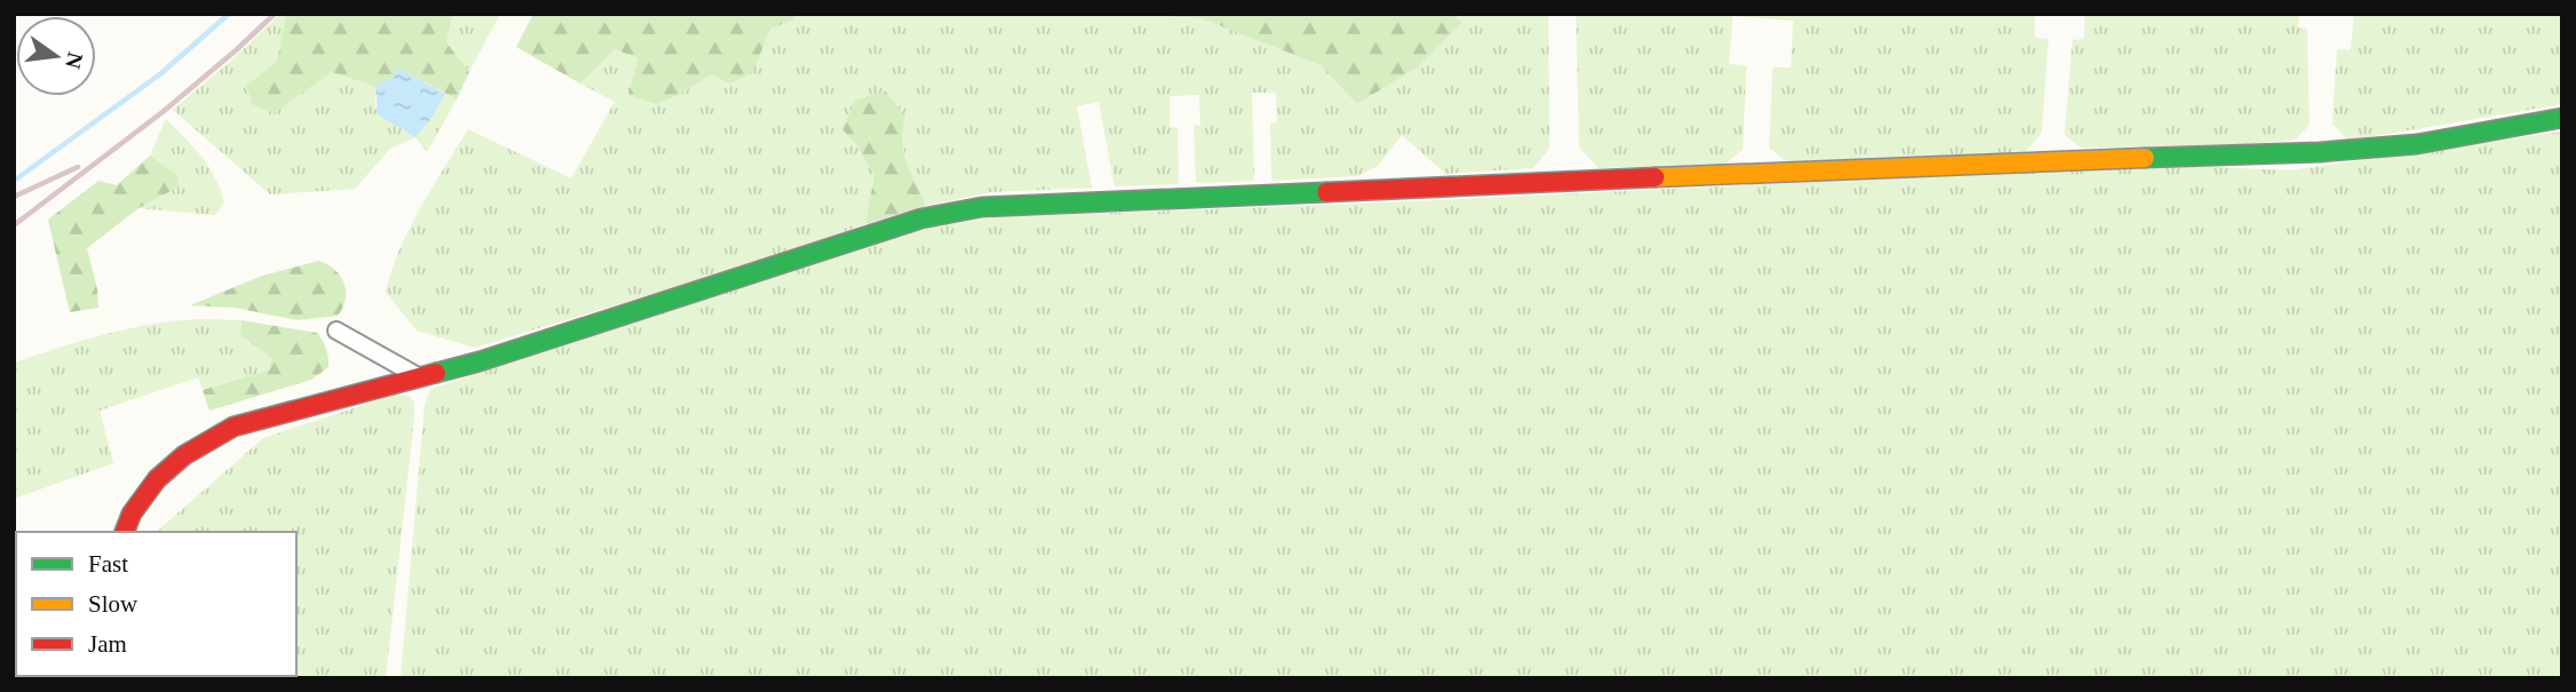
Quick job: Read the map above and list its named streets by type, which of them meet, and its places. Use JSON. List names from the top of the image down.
{
  "legend": ["Fast", "Slow", "Jam"],
  "north": "right"
}
